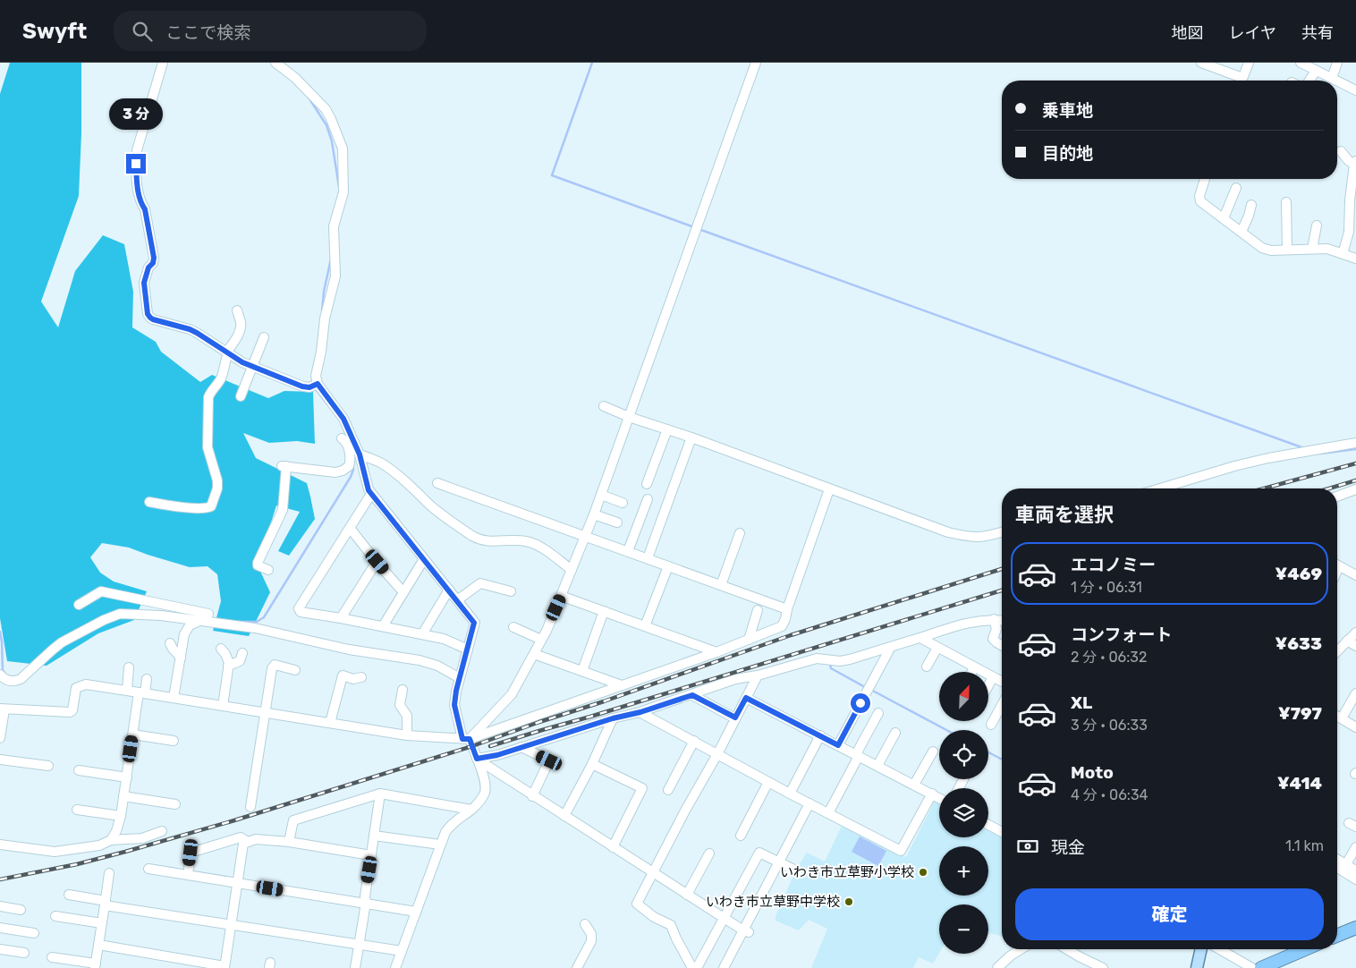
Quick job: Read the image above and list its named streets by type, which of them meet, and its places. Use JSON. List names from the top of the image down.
{
  "places": ["いわき市立草野小学校", "いわき市立草野中学校"],
  "north": "top right",
  "page": {
    "header": "Swyft",
    "search": "ここで検索",
    "nav": ["地図", "レイヤ", "共有"],
    "banner": ["乗車地", "目的地"],
    "bubble": "3 分",
    "heading": "車両を選択",
    "list": [
      {
        "name": "エコノミー",
        "note": "1 分 · 06:31",
        "value": "¥469"
      },
      {
        "name": "コンフォート",
        "note": "2 分 · 06:32",
        "value": "¥633"
      },
      {
        "name": "XL",
        "note": "3 分 · 06:33",
        "value": "¥797"
      },
      {
        "name": "Moto",
        "note": "4 分 · 06:34",
        "value": "¥414"
      }
    ],
    "map_buttons": ["+", "−"],
    "pay": ["現金", "1.1 km"],
    "buttons": "確定"
  }
}
